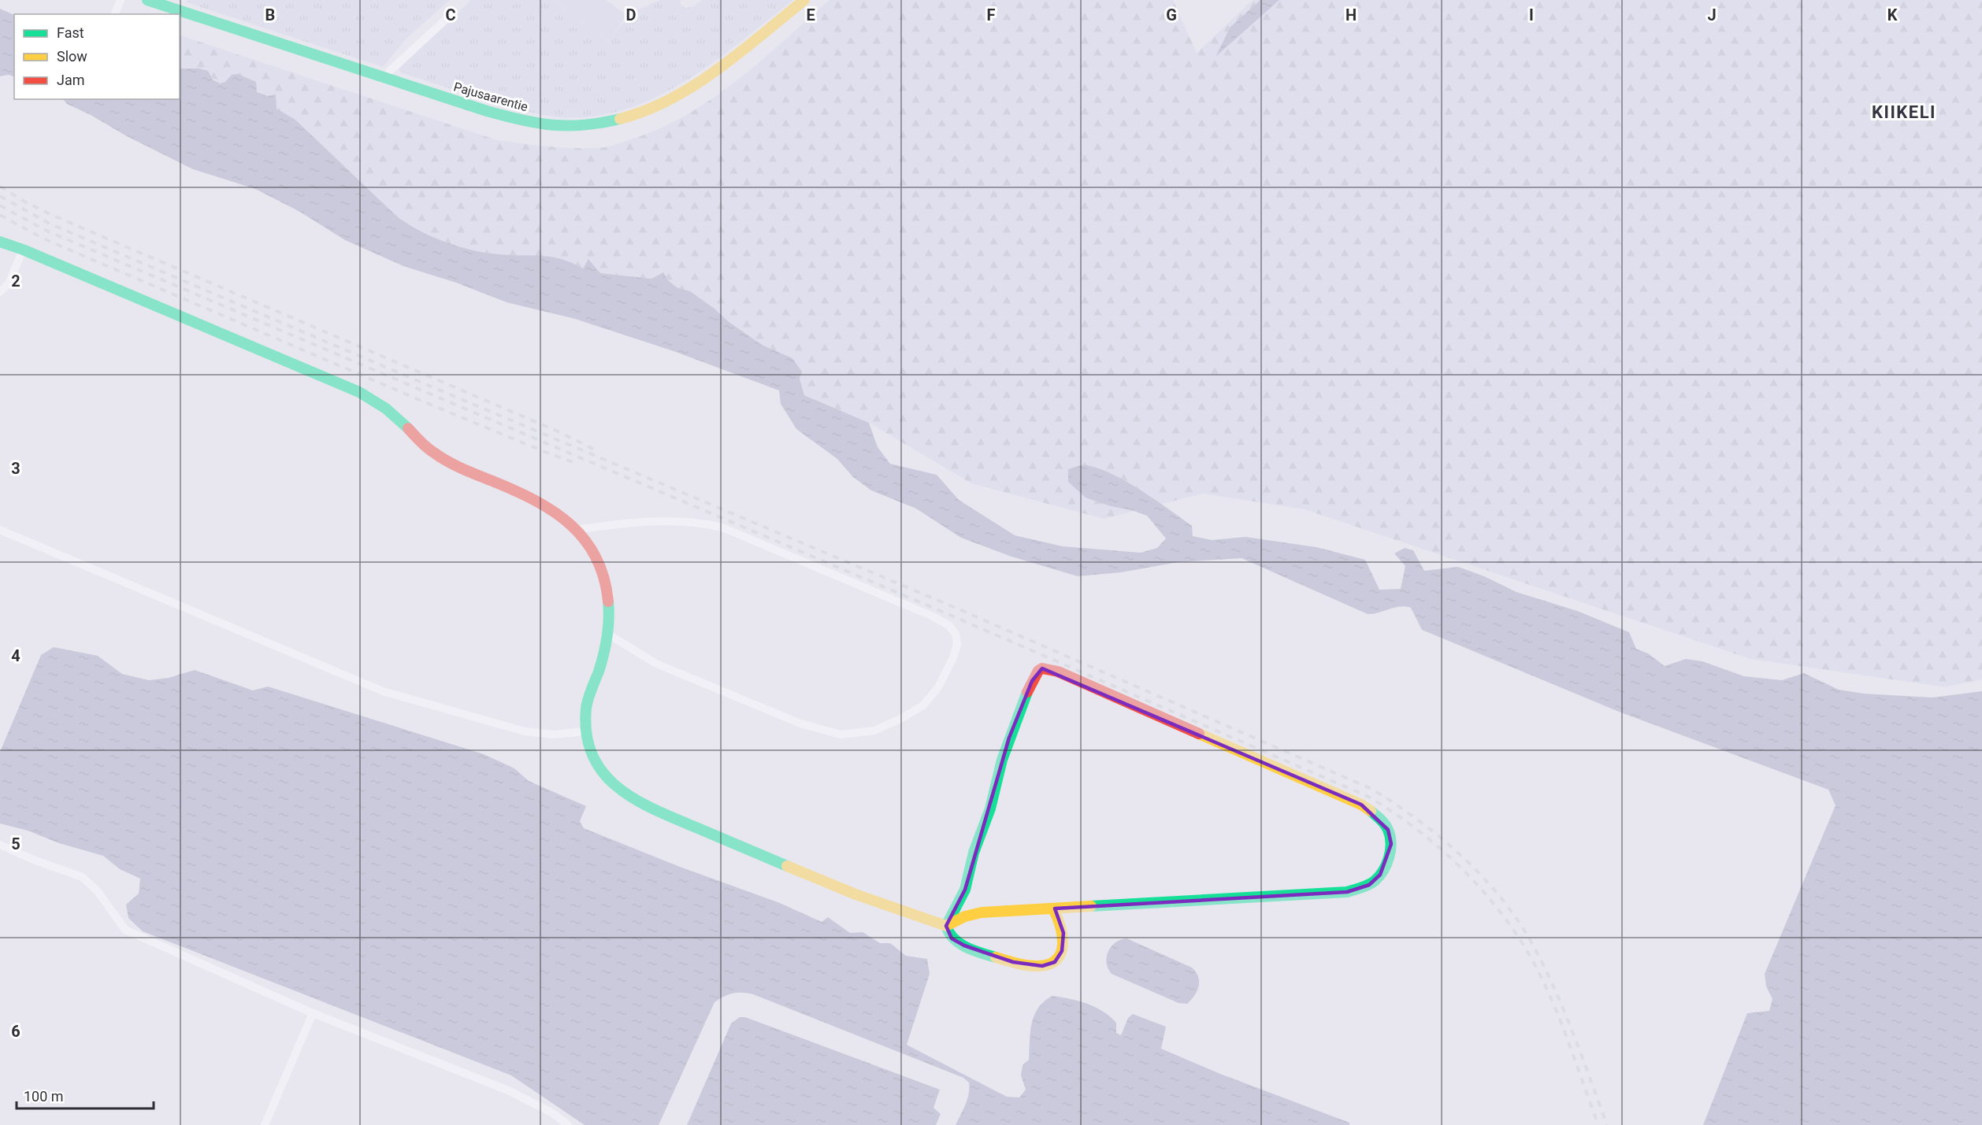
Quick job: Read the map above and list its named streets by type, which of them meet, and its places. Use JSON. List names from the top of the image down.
{
  "streets": {
    "street": ["Pajusaarentie"]
  },
  "districts": ["KIIKELI"],
  "legend": ["Fast", "Slow", "Jam"],
  "scale_bar": "100 m",
  "grid": {
    "columns": [
      "B",
      "C",
      "D",
      "E",
      "F",
      "G",
      "H",
      "I",
      "J",
      "K"
    ],
    "rows": [
      "2",
      "3",
      "4",
      "5",
      "6"
    ]
  }
}
